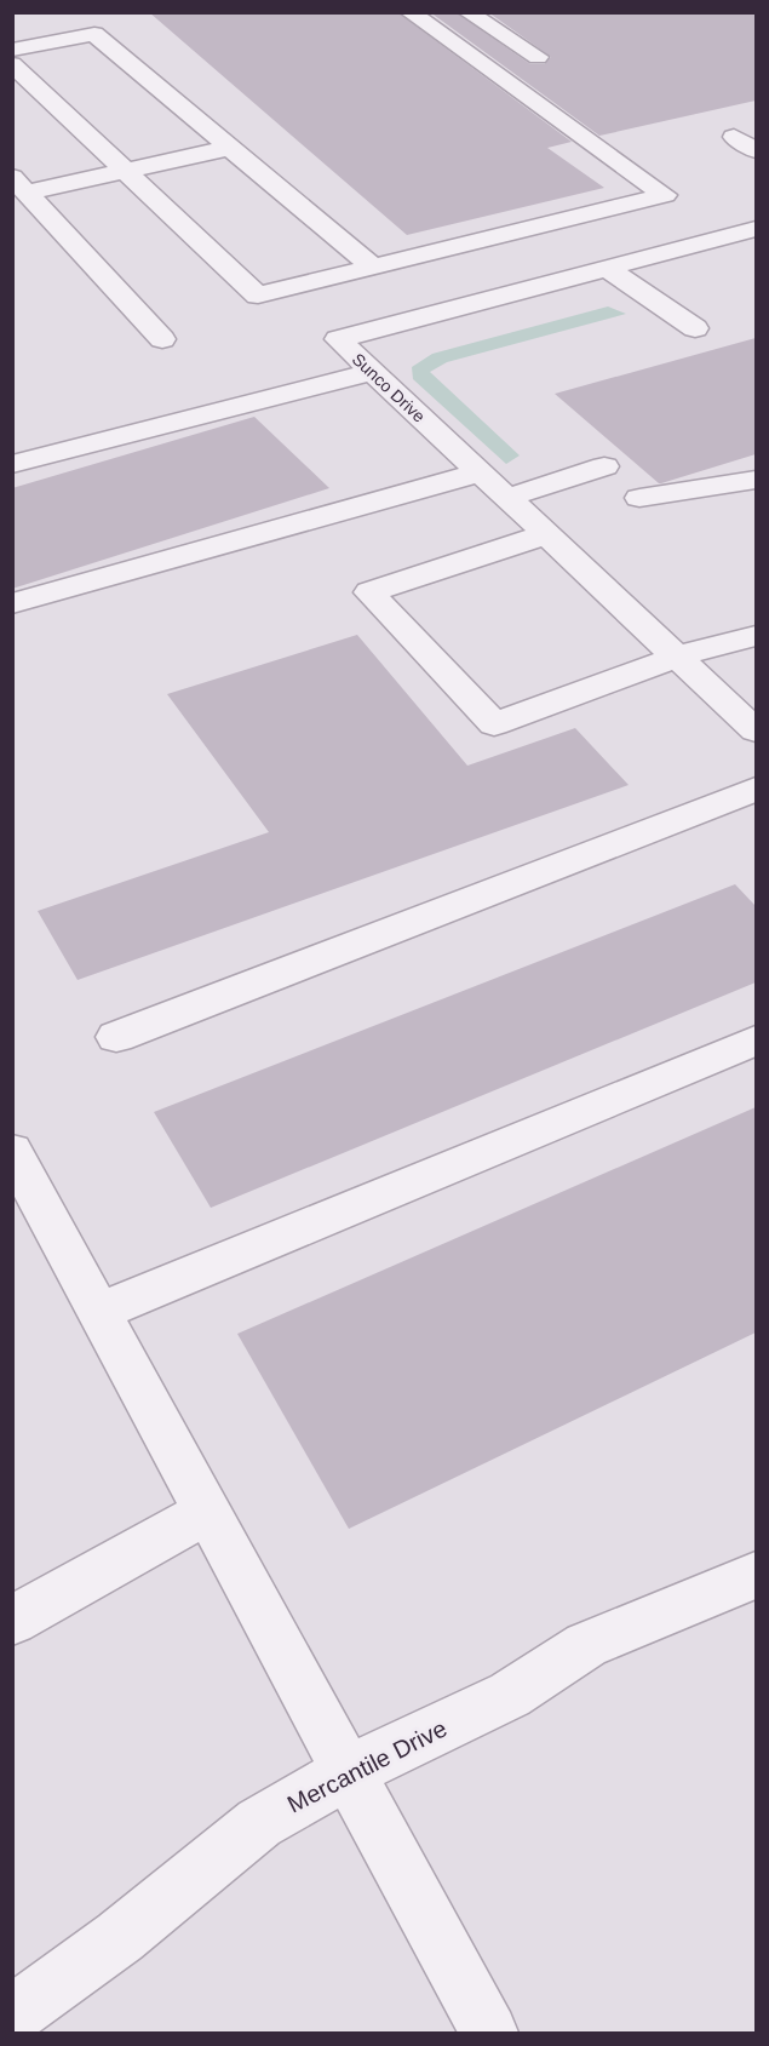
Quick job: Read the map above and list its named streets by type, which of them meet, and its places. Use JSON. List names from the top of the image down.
{
  "streets": {
    "street": ["Sunco Drive", "Mercantile Drive"]
  }
}
